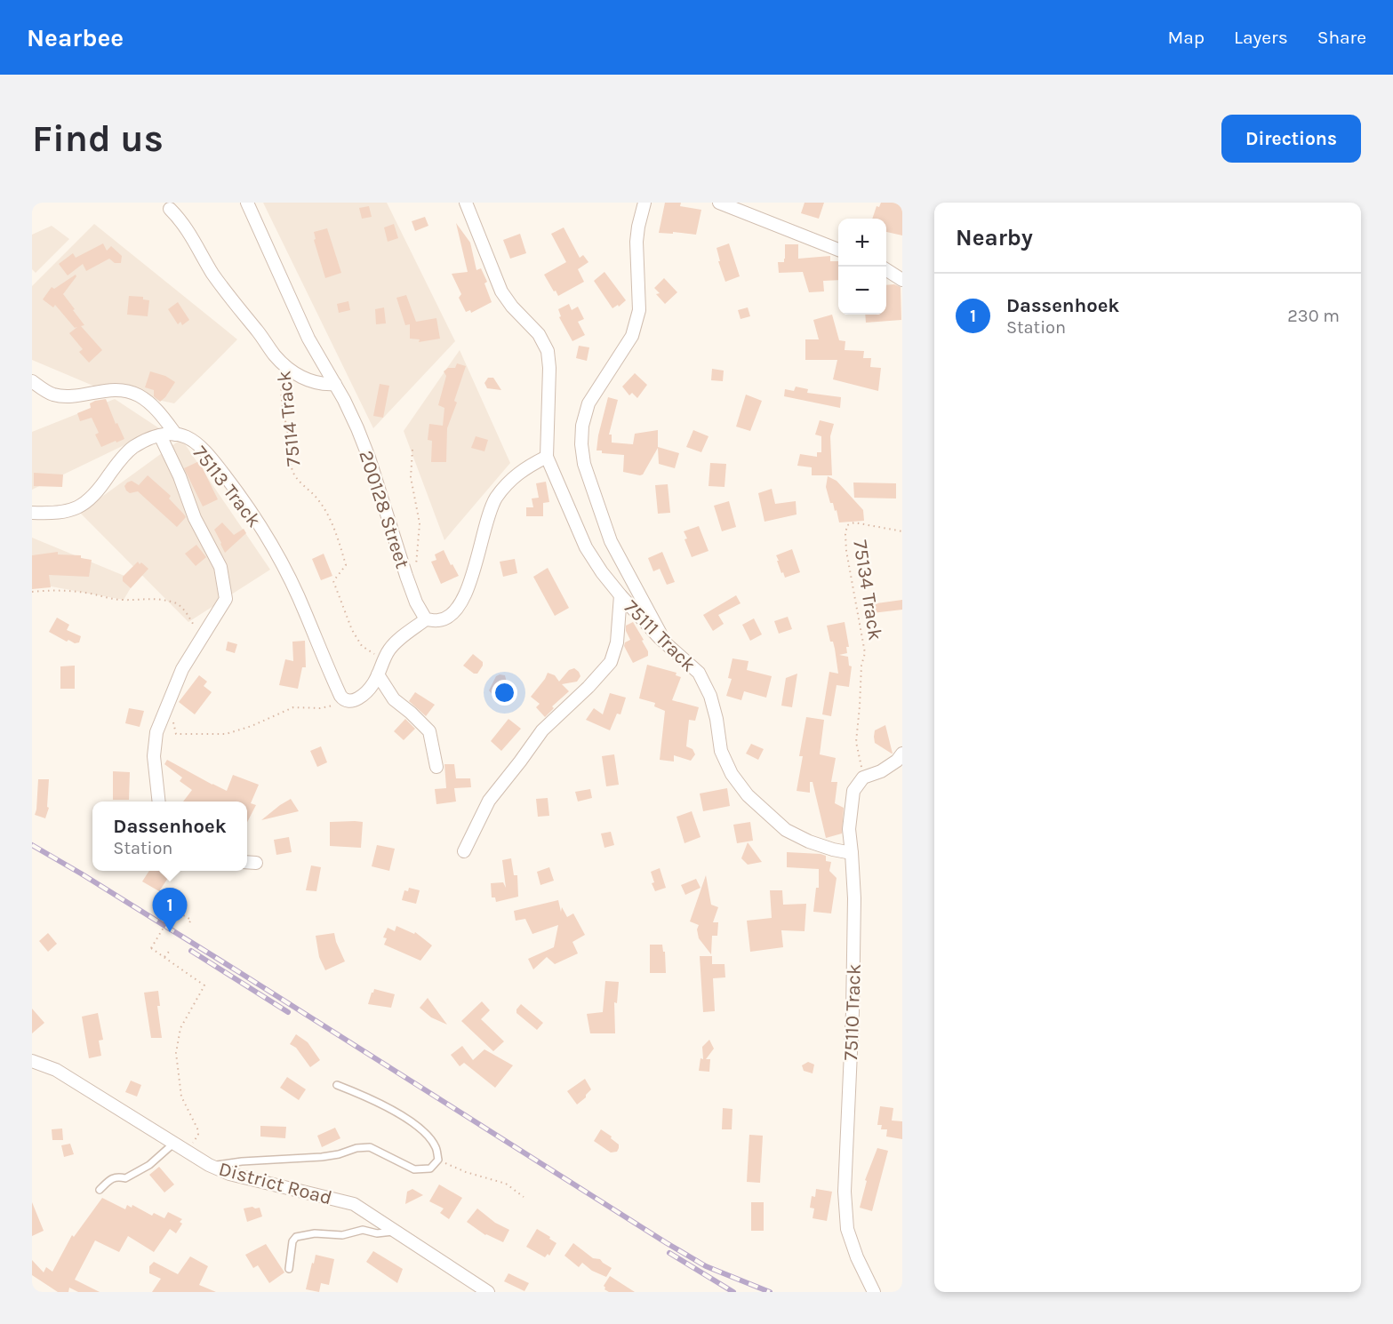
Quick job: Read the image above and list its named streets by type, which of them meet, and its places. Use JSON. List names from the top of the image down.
{
  "streets": {
    "street": [
      "75114 Track",
      "75113 Track",
      "200128 Street",
      "75111 Track",
      "75110 Track",
      "District Road"
    ],
    "path": ["75134 Track"]
  },
  "crossings": [
    ["75134 Track", "75110 Track"],
    ["75111 Track", "75110 Track"]
  ],
  "page": {
    "header": "Nearbee",
    "nav": ["Map", "Layers", "Share"],
    "buttons": "Directions",
    "title": "Find us",
    "heading": "Nearby",
    "map_buttons": ["+", "−"],
    "list": [
      {
        "mark": "1",
        "name": "Dassenhoek",
        "note": "Station",
        "value": "230 m"
      }
    ],
    "popup": ["Dassenhoek", "Station"],
    "pins": "1"
  }
}
